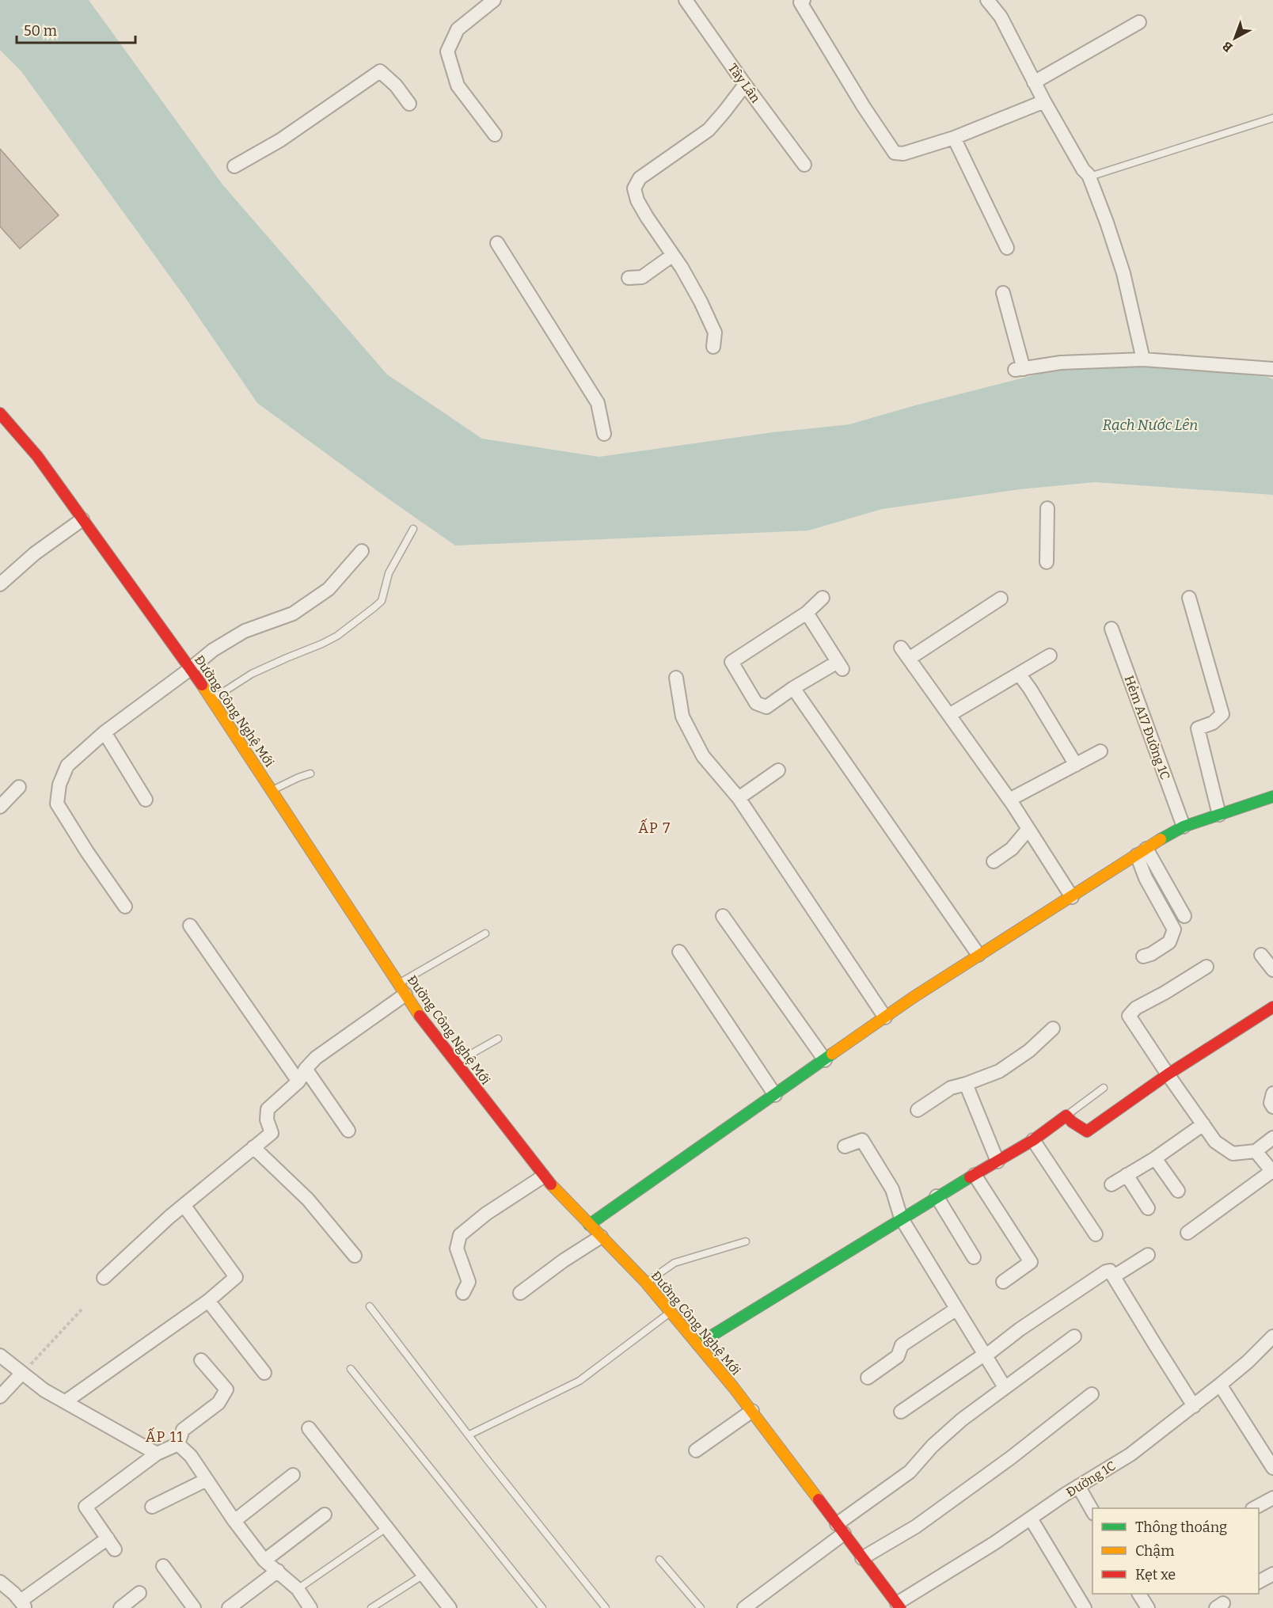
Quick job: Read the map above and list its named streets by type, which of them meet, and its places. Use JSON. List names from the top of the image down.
{
  "streets": {
    "street": [
      "Tây Lân",
      "Đường Công Nghệ Mới",
      "Hẻm A17 Đường 1C",
      "Đường 1C"
    ]
  },
  "crossings": [
    ["Đường Công Nghệ Mới", "Đường 1C"]
  ],
  "districts": ["ẤP 7", "ẤP 11"],
  "water": ["Rạch Nước Lên"],
  "legend": ["Thông thoáng", "Chậm", "Kẹt xe"],
  "scale_bar": "50 m",
  "north": "bottom left"
}
